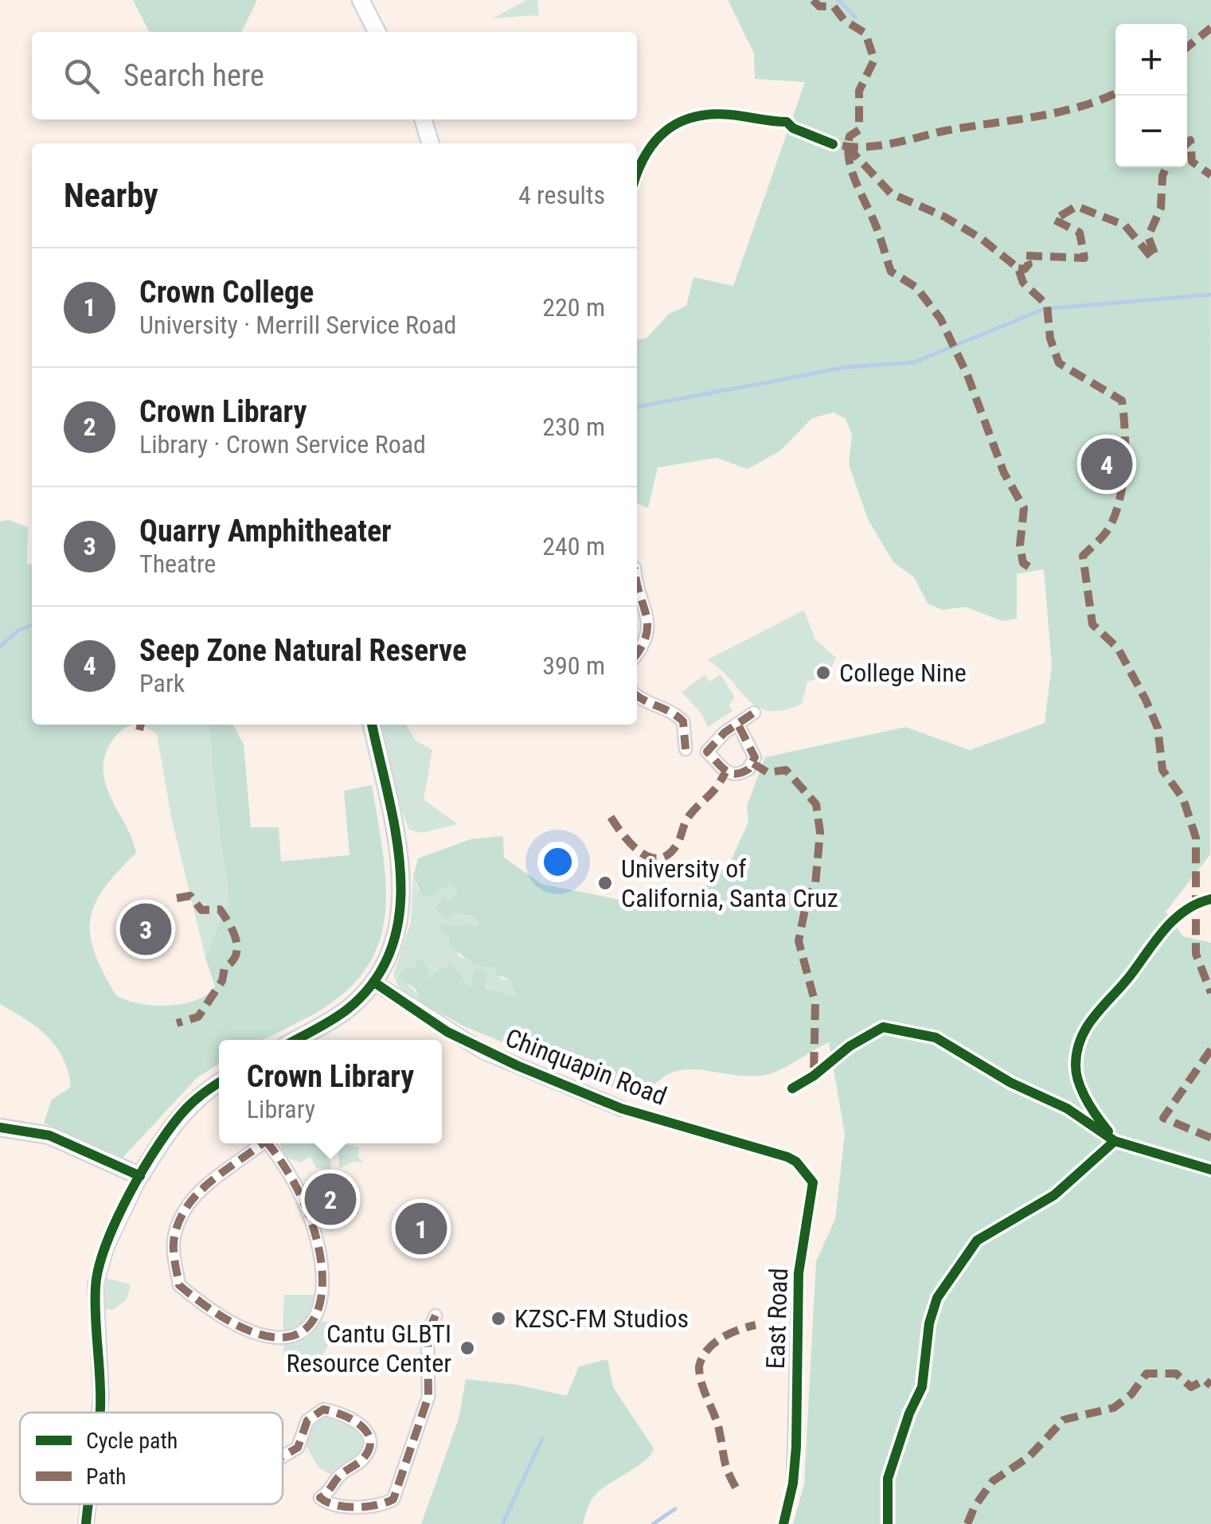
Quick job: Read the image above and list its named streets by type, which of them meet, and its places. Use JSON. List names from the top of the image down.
{
  "streets": {
    "street": ["Chinquapin Road", "East Road"]
  },
  "crossings": [
    ["Chinquapin Road", "East Road"]
  ],
  "places": [
    "College Nine",
    "University of California, Santa Cruz",
    "KZSC-FM Studios",
    "Cantu GLBTI Resource Center"
  ],
  "legend": ["Cycle path", "Path"],
  "page": {
    "map_buttons": ["+", "−"],
    "search": "Search here",
    "heading": ["Nearby", "4 results"],
    "list": [
      {
        "mark": "1",
        "name": "Crown College",
        "note": "University · Merrill Service Road",
        "value": "220 m"
      },
      {
        "mark": "2",
        "name": "Crown Library",
        "note": "Library · Crown Service Road",
        "value": "230 m"
      },
      {
        "mark": "3",
        "name": "Quarry Amphitheater",
        "note": "Theatre",
        "value": "240 m"
      },
      {
        "mark": "4",
        "name": "Seep Zone Natural Reserve",
        "note": "Park",
        "value": "390 m"
      }
    ],
    "pins": [
      "4",
      "3",
      "2",
      "1"
    ],
    "popup": ["Crown Library", "Library"]
  }
}
